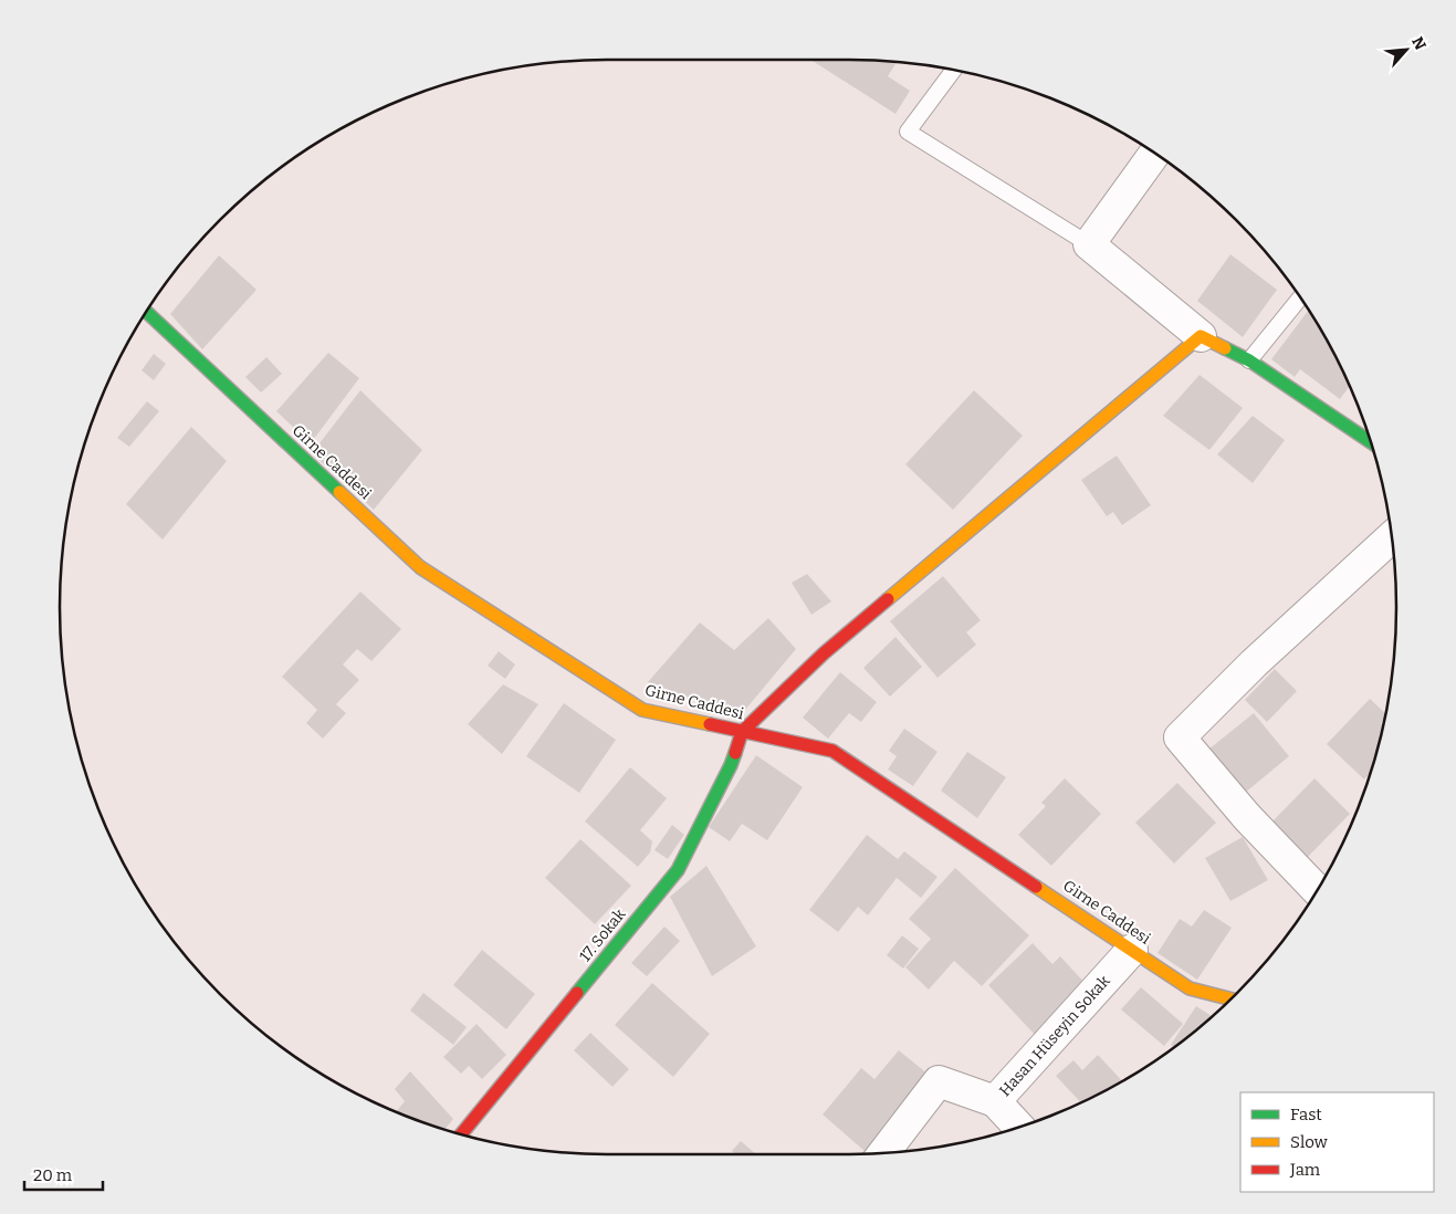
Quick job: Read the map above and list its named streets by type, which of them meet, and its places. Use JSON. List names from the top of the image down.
{
  "streets": {
    "street": ["Girne Caddesi", "17. Sokak", "Hasan Hüseyin Sokak"]
  },
  "crossings": [
    ["Girne Caddesi", "17. Sokak"],
    ["Girne Caddesi", "Hasan Hüseyin Sokak"]
  ],
  "legend": ["Fast", "Slow", "Jam"],
  "scale_bar": "20 m",
  "north": "top right"
}
